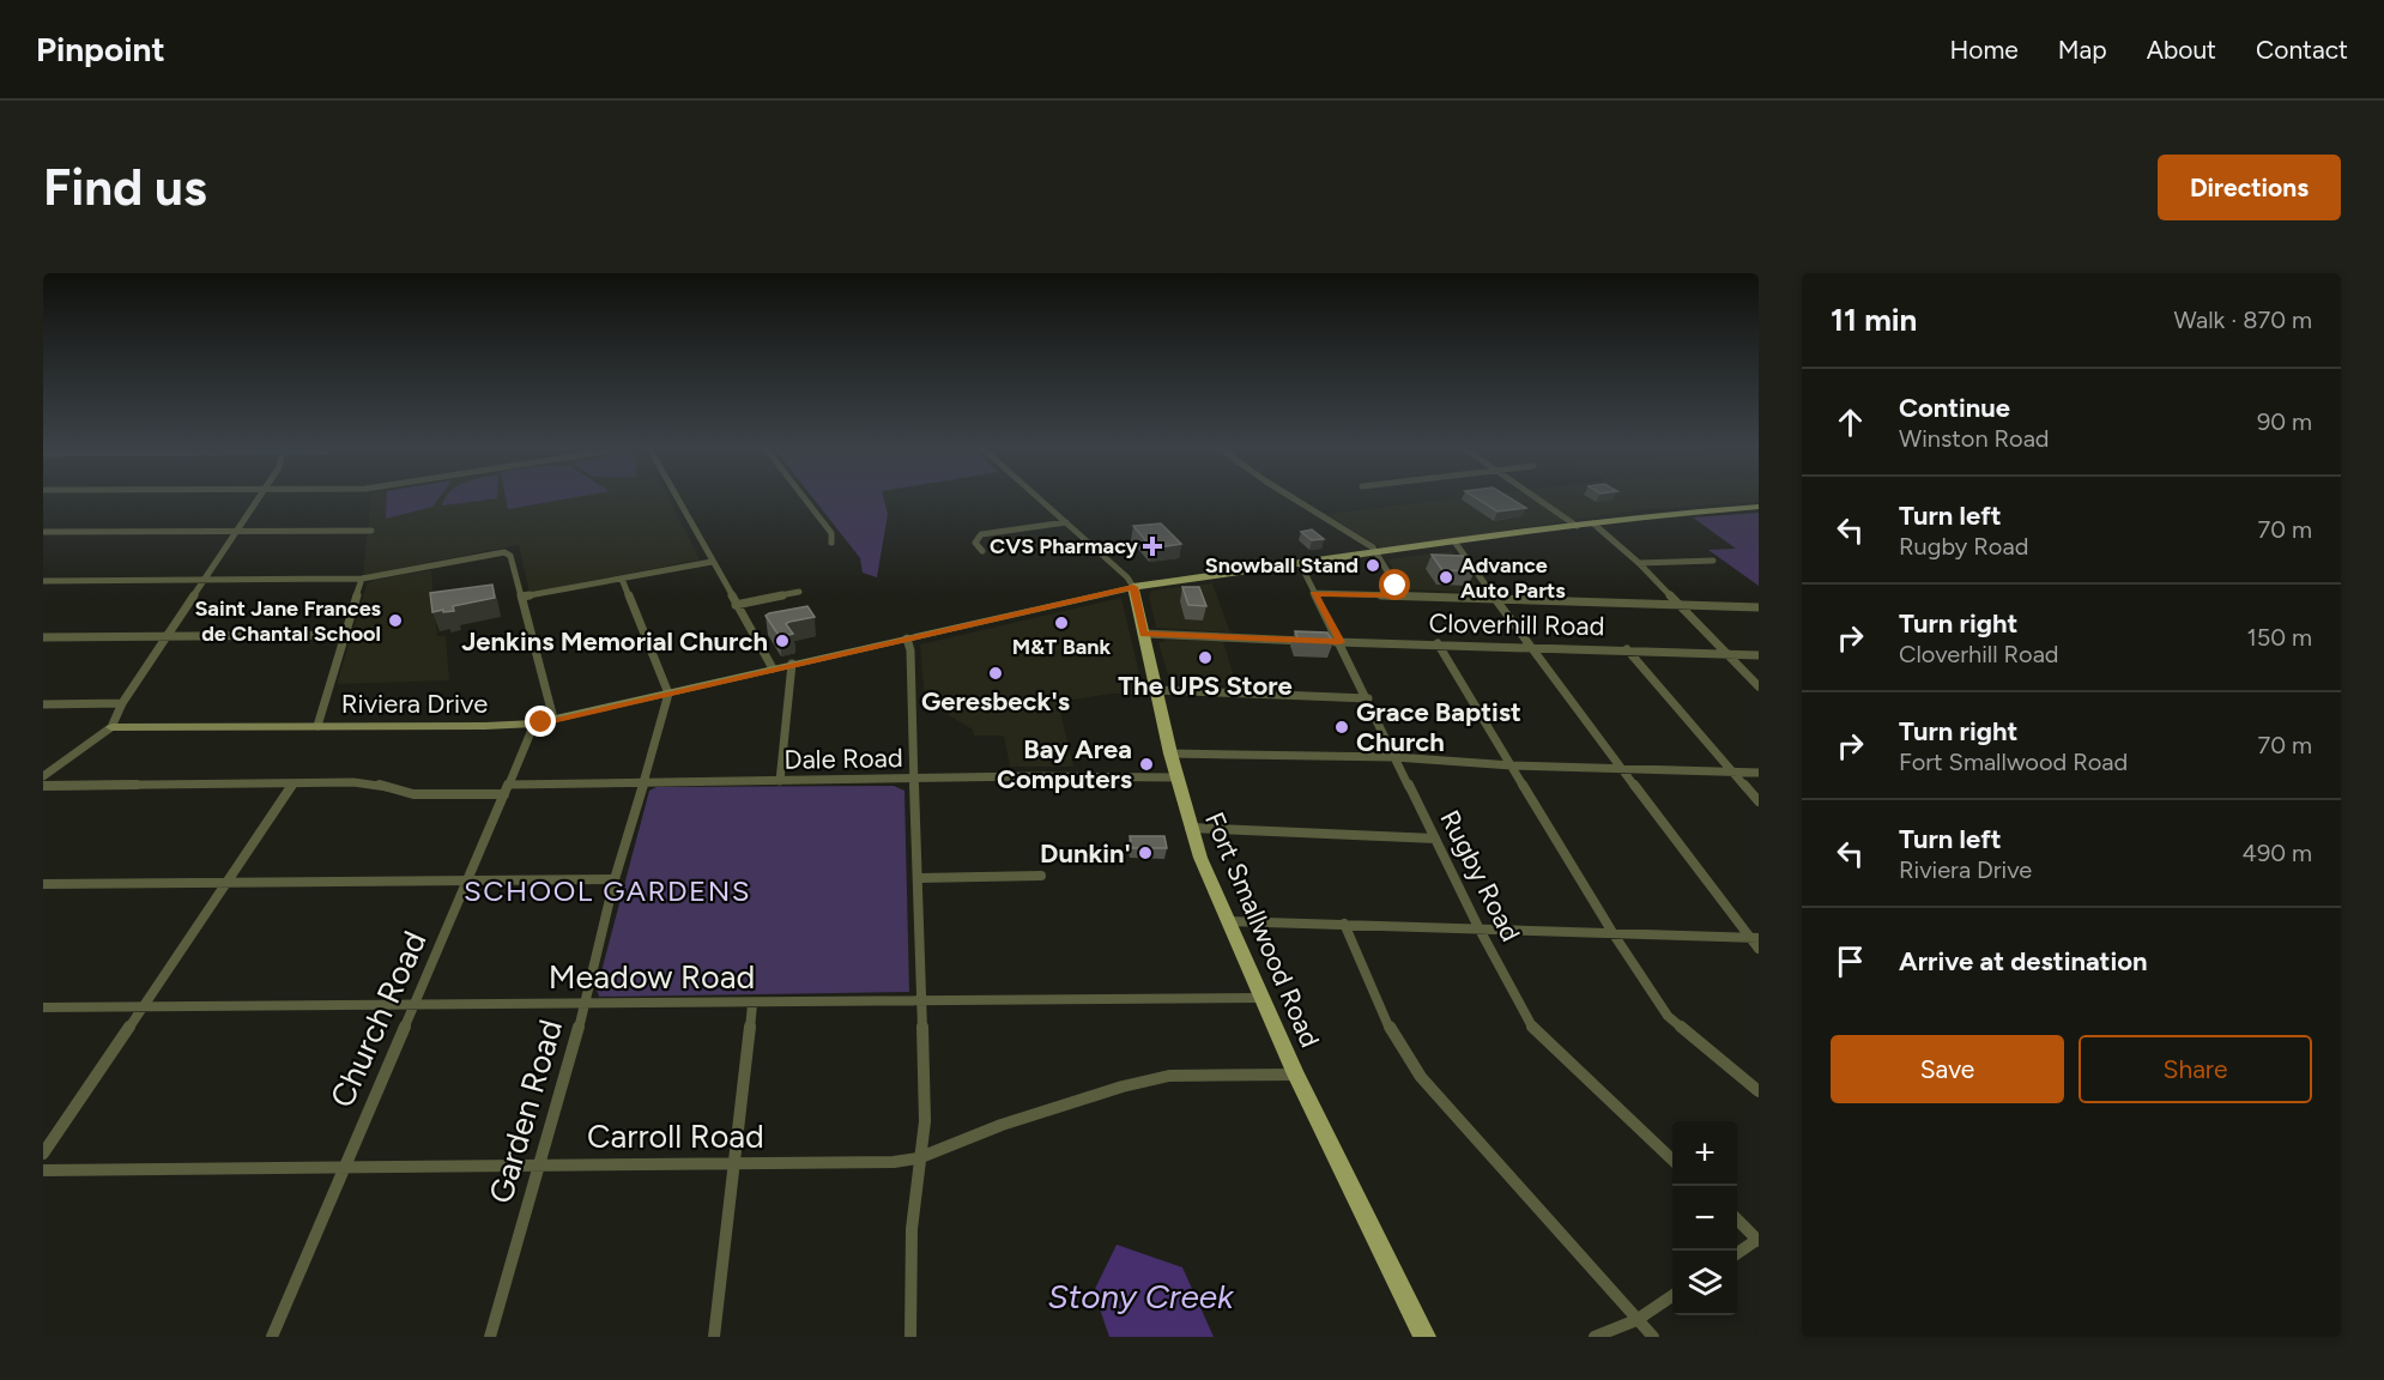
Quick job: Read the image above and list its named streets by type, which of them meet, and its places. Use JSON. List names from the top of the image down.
{
  "streets": {
    "main road": ["Fort Smallwood Road"],
    "street": [
      "Cloverhill Road",
      "Riviera Drive",
      "Dale Road",
      "Rugby Road",
      "Meadow Road",
      "Church Road",
      "Garden Road",
      "Carroll Road"
    ]
  },
  "crossings": [
    ["Cloverhill Road", "Rugby Road"],
    ["Riviera Drive", "Fort Smallwood Road"],
    ["Riviera Drive", "Church Road"],
    ["Riviera Drive", "Garden Road"],
    ["Dale Road", "Fort Smallwood Road"],
    ["Dale Road", "Church Road"],
    ["Dale Road", "Garden Road"],
    ["Fort Smallwood Road", "Meadow Road"],
    ["Fort Smallwood Road", "Carroll Road"],
    ["Meadow Road", "Church Road"],
    ["Meadow Road", "Garden Road"],
    ["Church Road", "Carroll Road"],
    ["Garden Road", "Carroll Road"]
  ],
  "districts": ["SCHOOL GARDENS"],
  "water": ["Stony Creek"],
  "places": {
    "health": ["CVS Pharmacy"],
    "other": [
      "Snowball Stand",
      "Advance Auto Parts",
      "Saint Jane Frances de Chantal School",
      "M&T Bank",
      "Jenkins Memorial Church",
      "The UPS Store",
      "Geresbeck's",
      "Grace Baptist Church",
      "Bay Area Computers",
      "Dunkin'"
    ]
  },
  "page": {
    "header": "Pinpoint",
    "nav": [
      "Home",
      "Map",
      "About",
      "Contact"
    ],
    "buttons": [
      "Directions",
      ["Save", "Share"]
    ],
    "title": "Find us",
    "heading": ["11 min", "Walk · 870 m"],
    "list": [
      ["Continue", "Winston Road", "90 m"],
      ["Turn left", "Rugby Road", "70 m"],
      ["Turn right", "Cloverhill Road", "150 m"],
      ["Turn right", "Fort Smallwood Road", "70 m"],
      ["Turn left", "Riviera Drive", "490 m"],
      "Arrive at destination"
    ],
    "map_buttons": ["+", "−"]
  }
}
